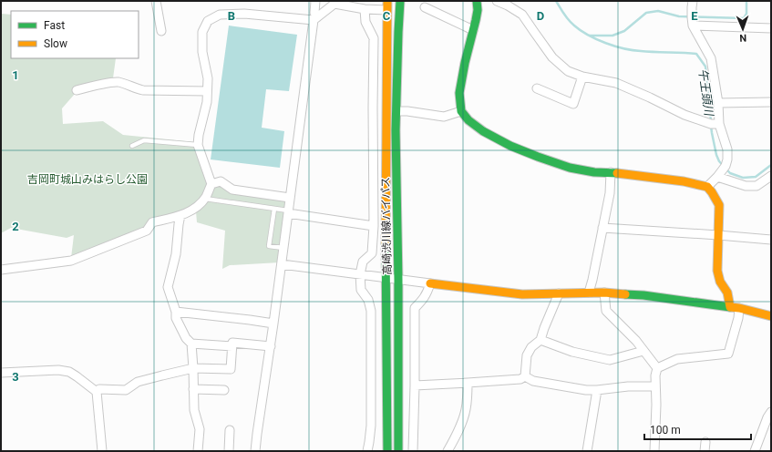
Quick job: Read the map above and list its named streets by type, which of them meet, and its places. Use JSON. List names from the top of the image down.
{
  "streets": {
    "main road": ["高崎渋川線バイパス"]
  },
  "water": ["午王頭川"],
  "parks": ["吉岡町城山みはらし公園"],
  "legend": ["Fast", "Slow"],
  "scale_bar": "100 m",
  "north": "bottom",
  "grid": {
    "columns": [
      "B",
      "C",
      "D",
      "E"
    ],
    "rows": ["1", "2", "3"]
  }
}
